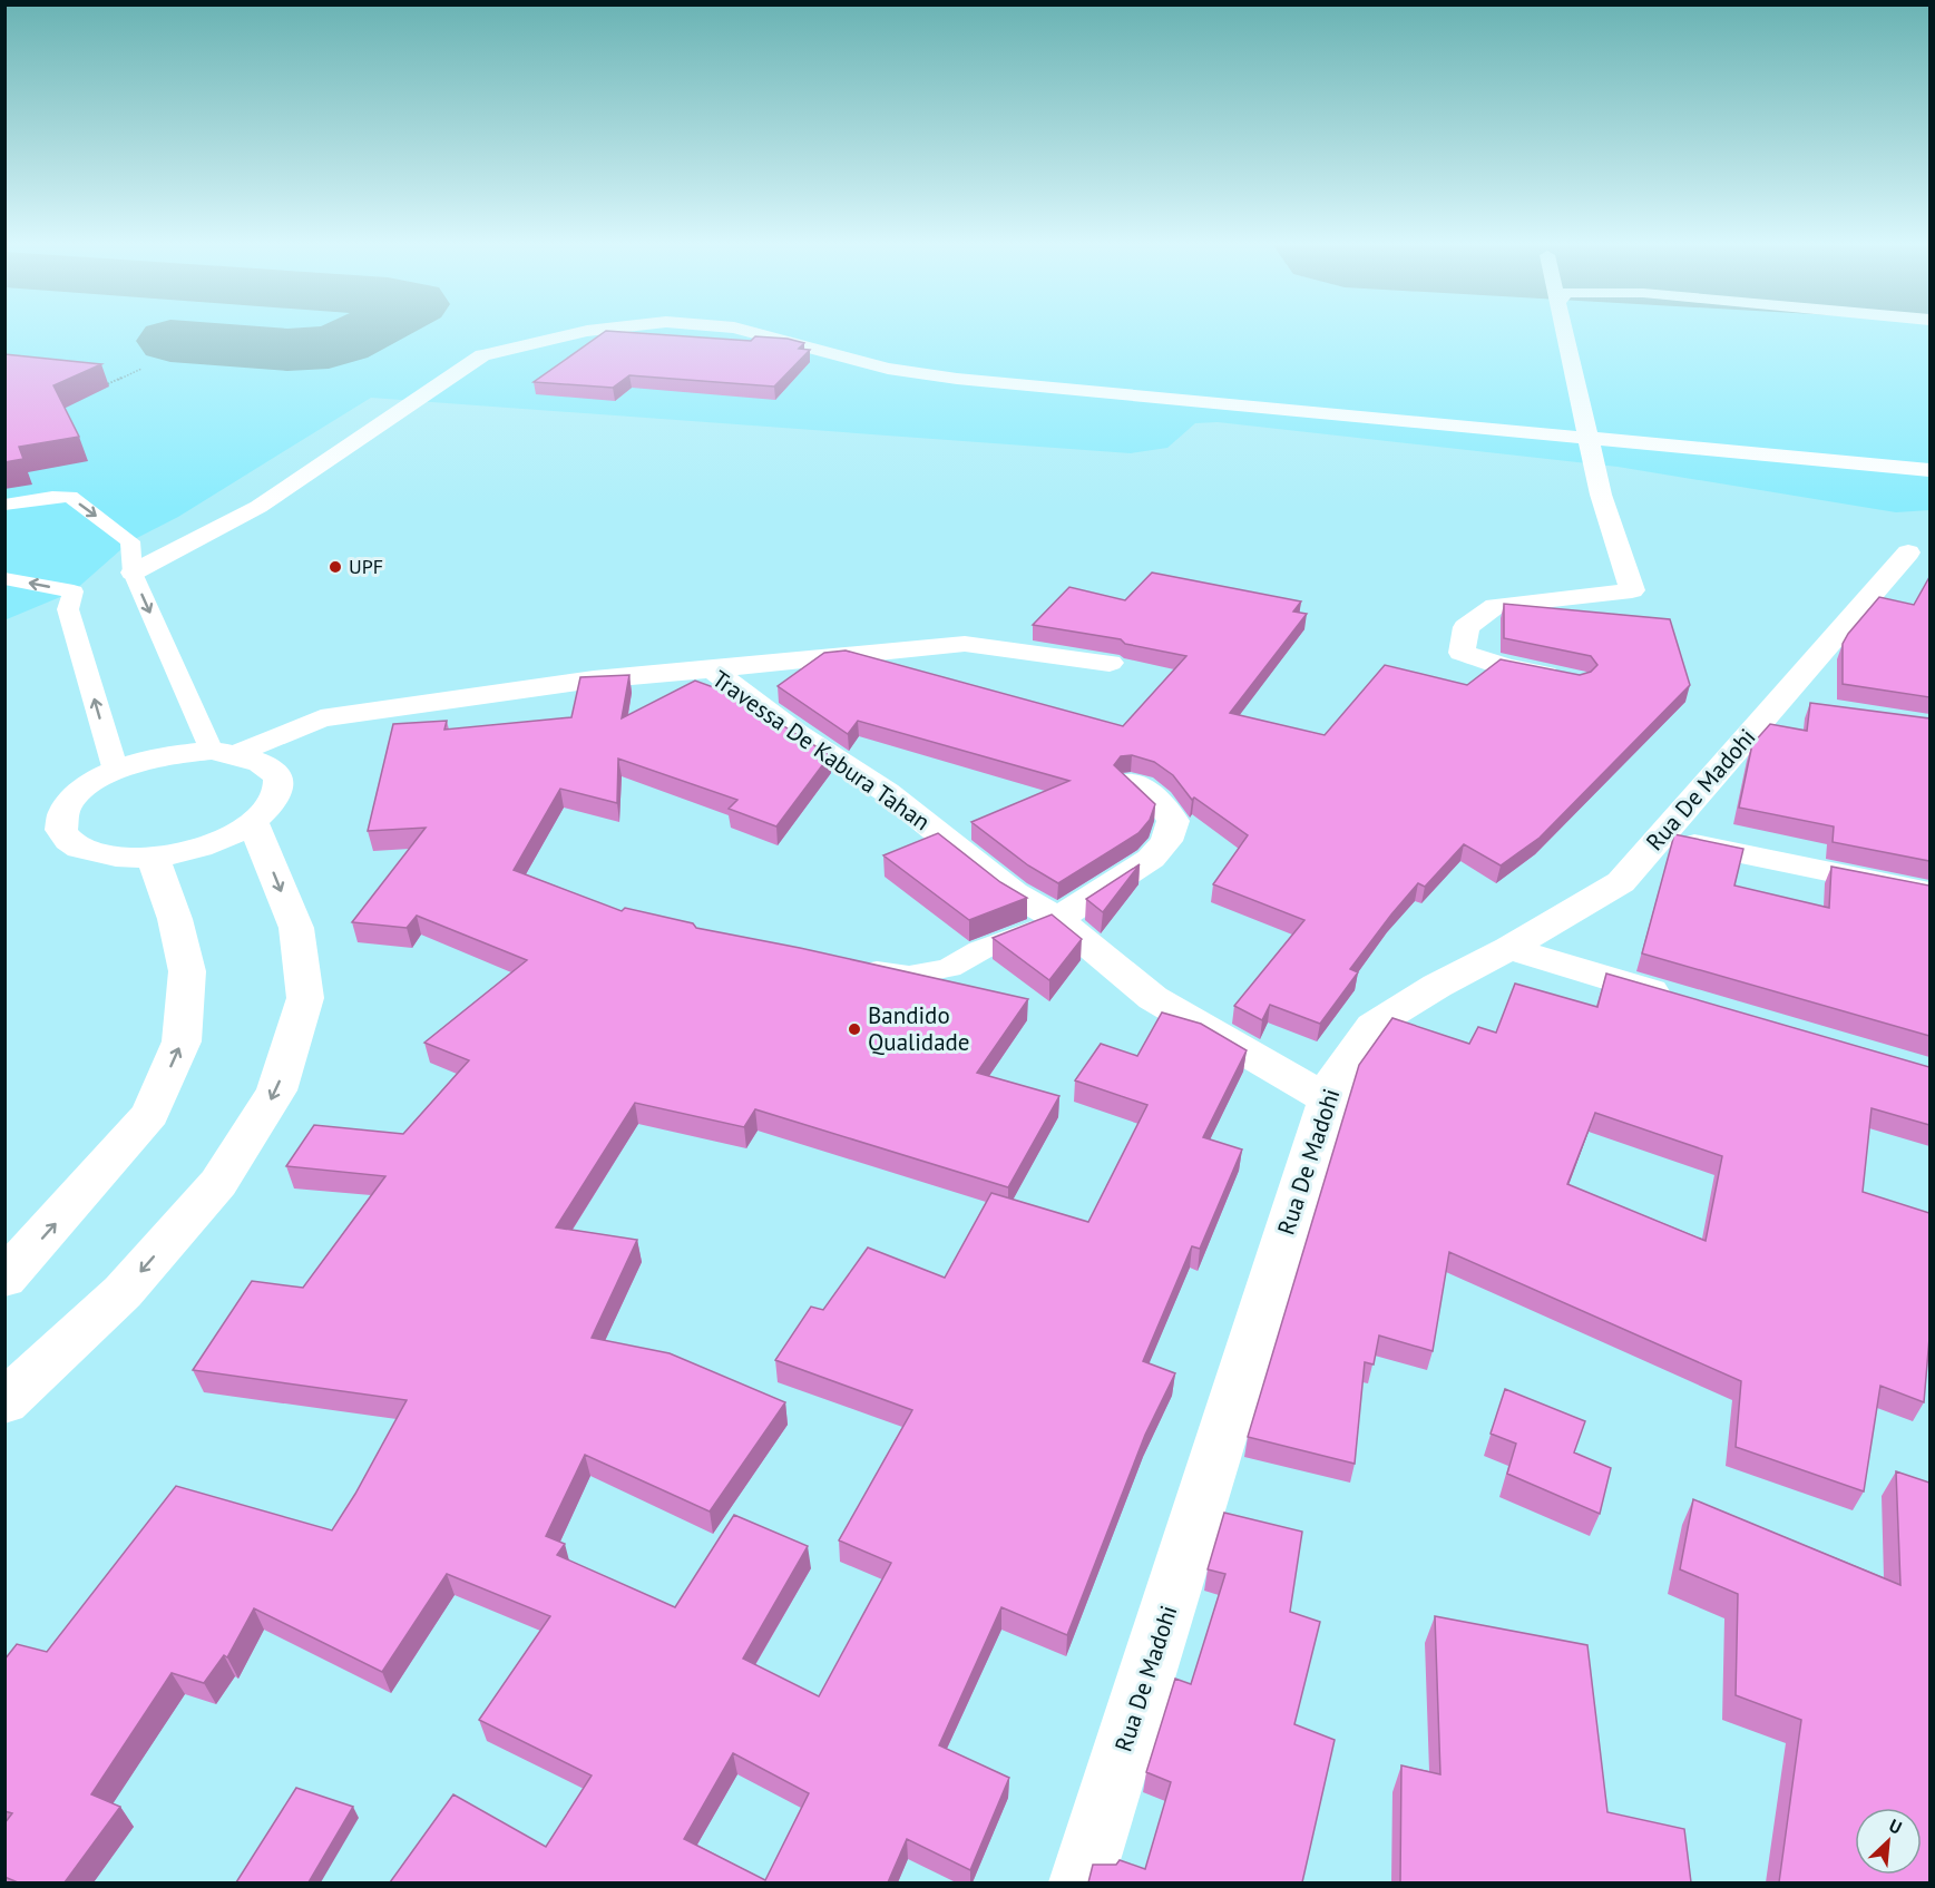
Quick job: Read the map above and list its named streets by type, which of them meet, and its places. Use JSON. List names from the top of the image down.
{
  "streets": {
    "street": ["Travessa De Kabura Tahan", "Rua De Madohi"]
  },
  "crossings": [
    ["Travessa De Kabura Tahan", "Rua De Madohi"]
  ],
  "places": ["UPF", "Bandido Qualidade"],
  "north": "top right"
}
